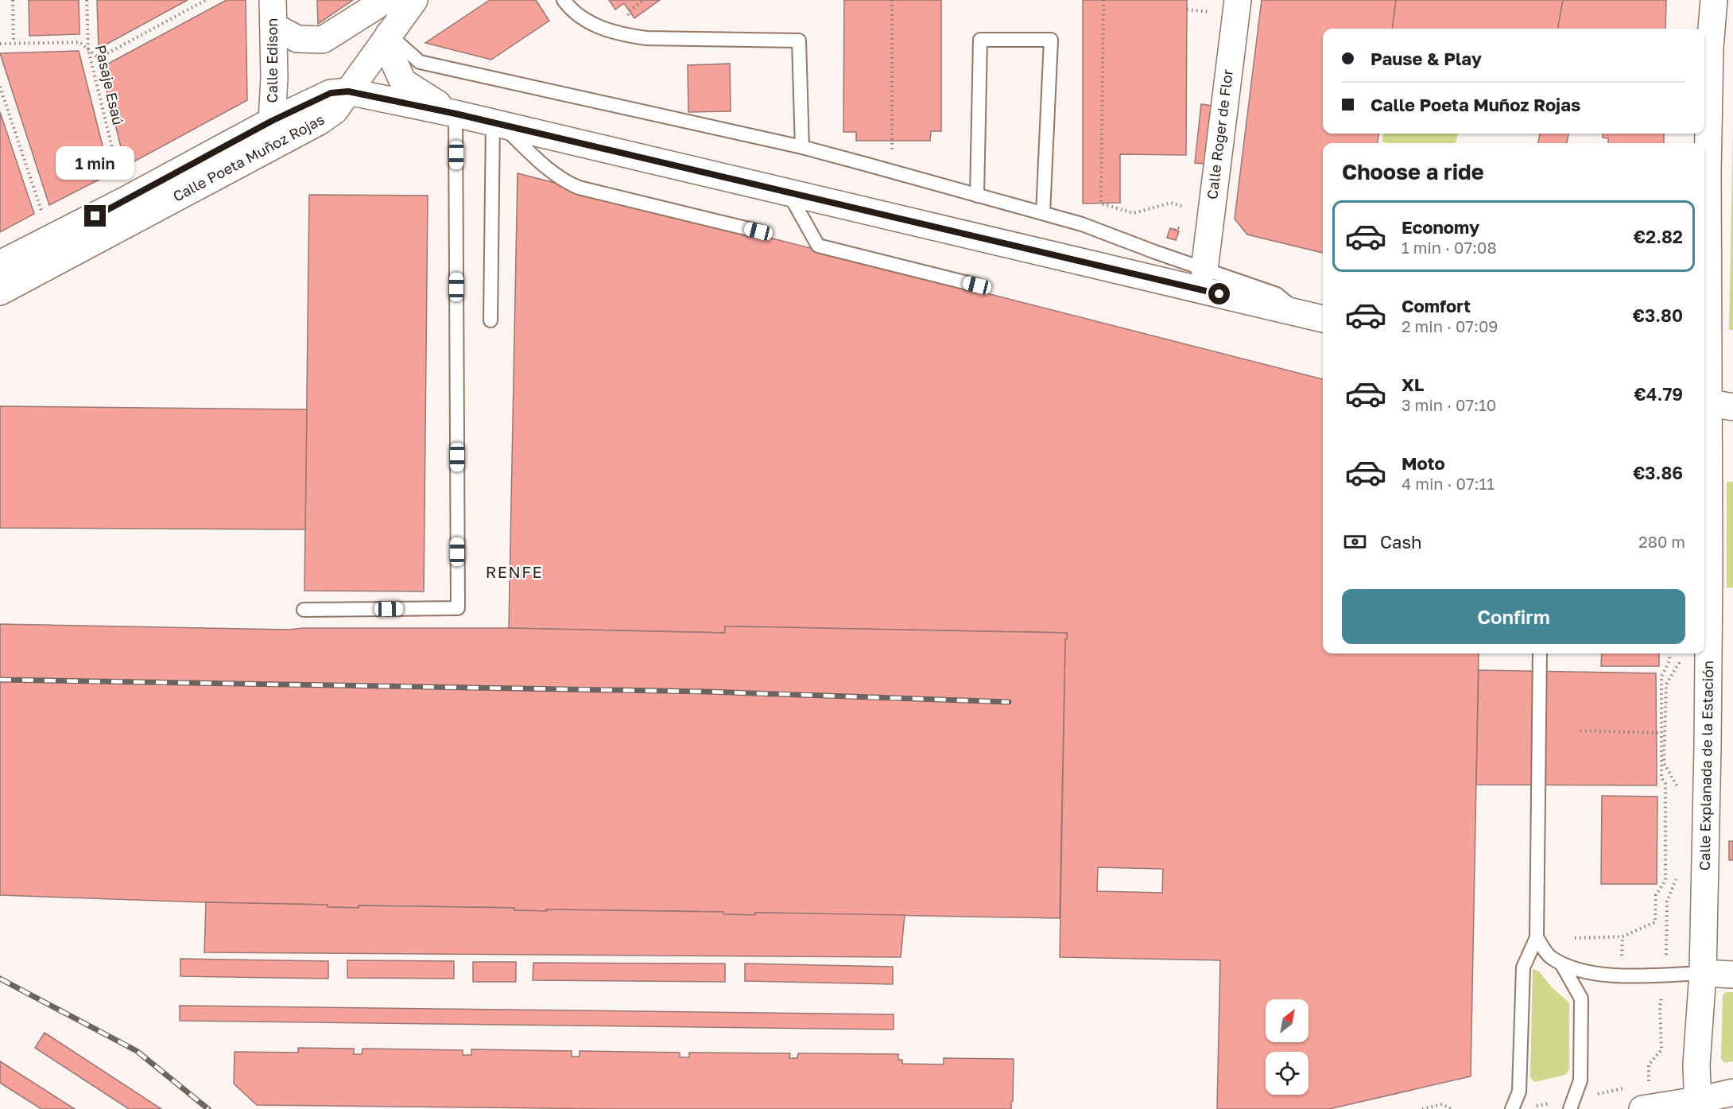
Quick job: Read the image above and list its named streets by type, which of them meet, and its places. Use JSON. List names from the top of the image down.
{
  "streets": {
    "street": [
      "Calle Edison",
      "Calle Roger de Flor",
      "Calle Poeta Muñoz Rojas",
      "Calle Explanada de la Estación"
    ],
    "path": ["Pasaje Esaú"]
  },
  "crossings": [
    ["Calle Edison", "Calle Poeta Muñoz Rojas"]
  ],
  "districts": ["RENFE"],
  "north": "top right",
  "page": {
    "banner": ["Pause & Play", "Calle Poeta Muñoz Rojas"],
    "heading": "Choose a ride",
    "bubble": "1 min",
    "list": [
      {
        "name": "Economy",
        "note": "1 min · 07:08",
        "value": "€2.82"
      },
      {
        "name": "Comfort",
        "note": "2 min · 07:09",
        "value": "€3.80"
      },
      {
        "name": "XL",
        "note": "3 min · 07:10",
        "value": "€4.79"
      },
      {
        "name": "Moto",
        "note": "4 min · 07:11",
        "value": "€3.86"
      }
    ],
    "pay": ["Cash", "280 m"],
    "buttons": "Confirm"
  }
}
